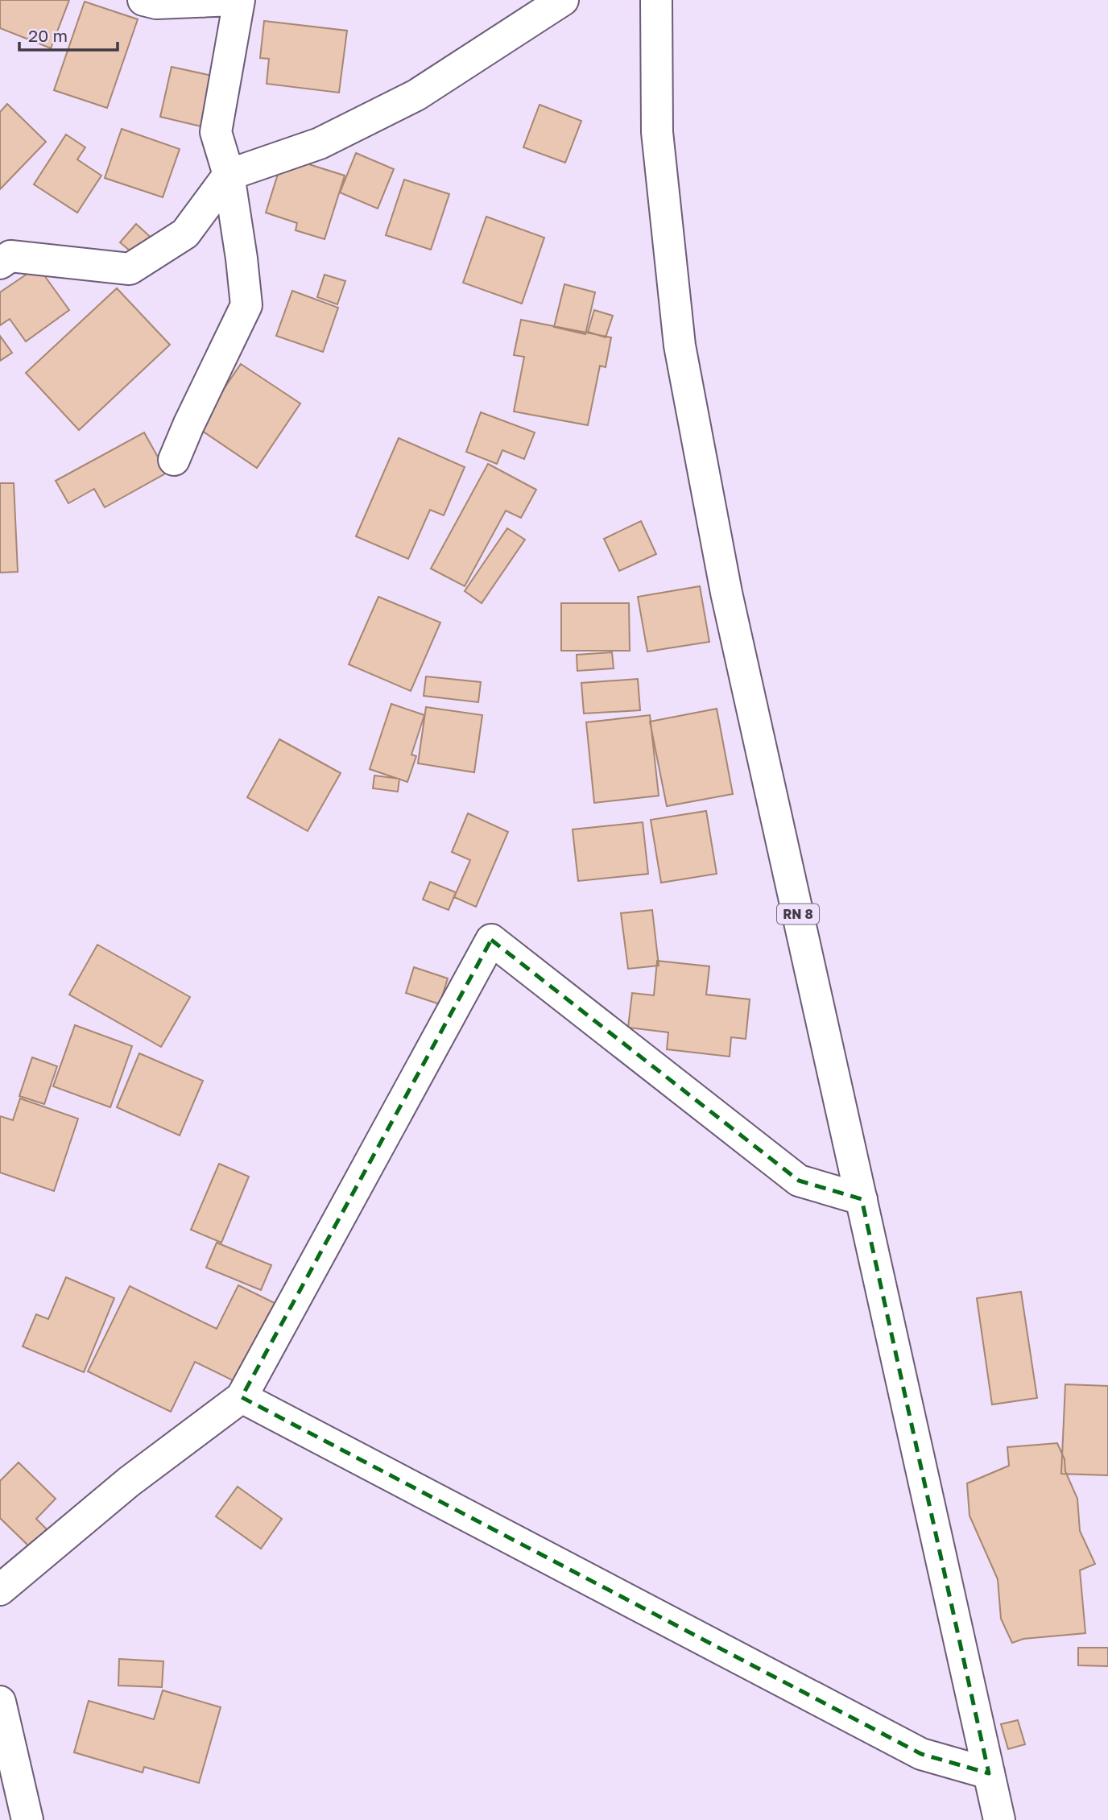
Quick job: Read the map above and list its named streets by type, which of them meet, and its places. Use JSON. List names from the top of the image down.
{
  "streets": {
    "street": ["RN 8"]
  },
  "scale_bar": "20 m"
}
